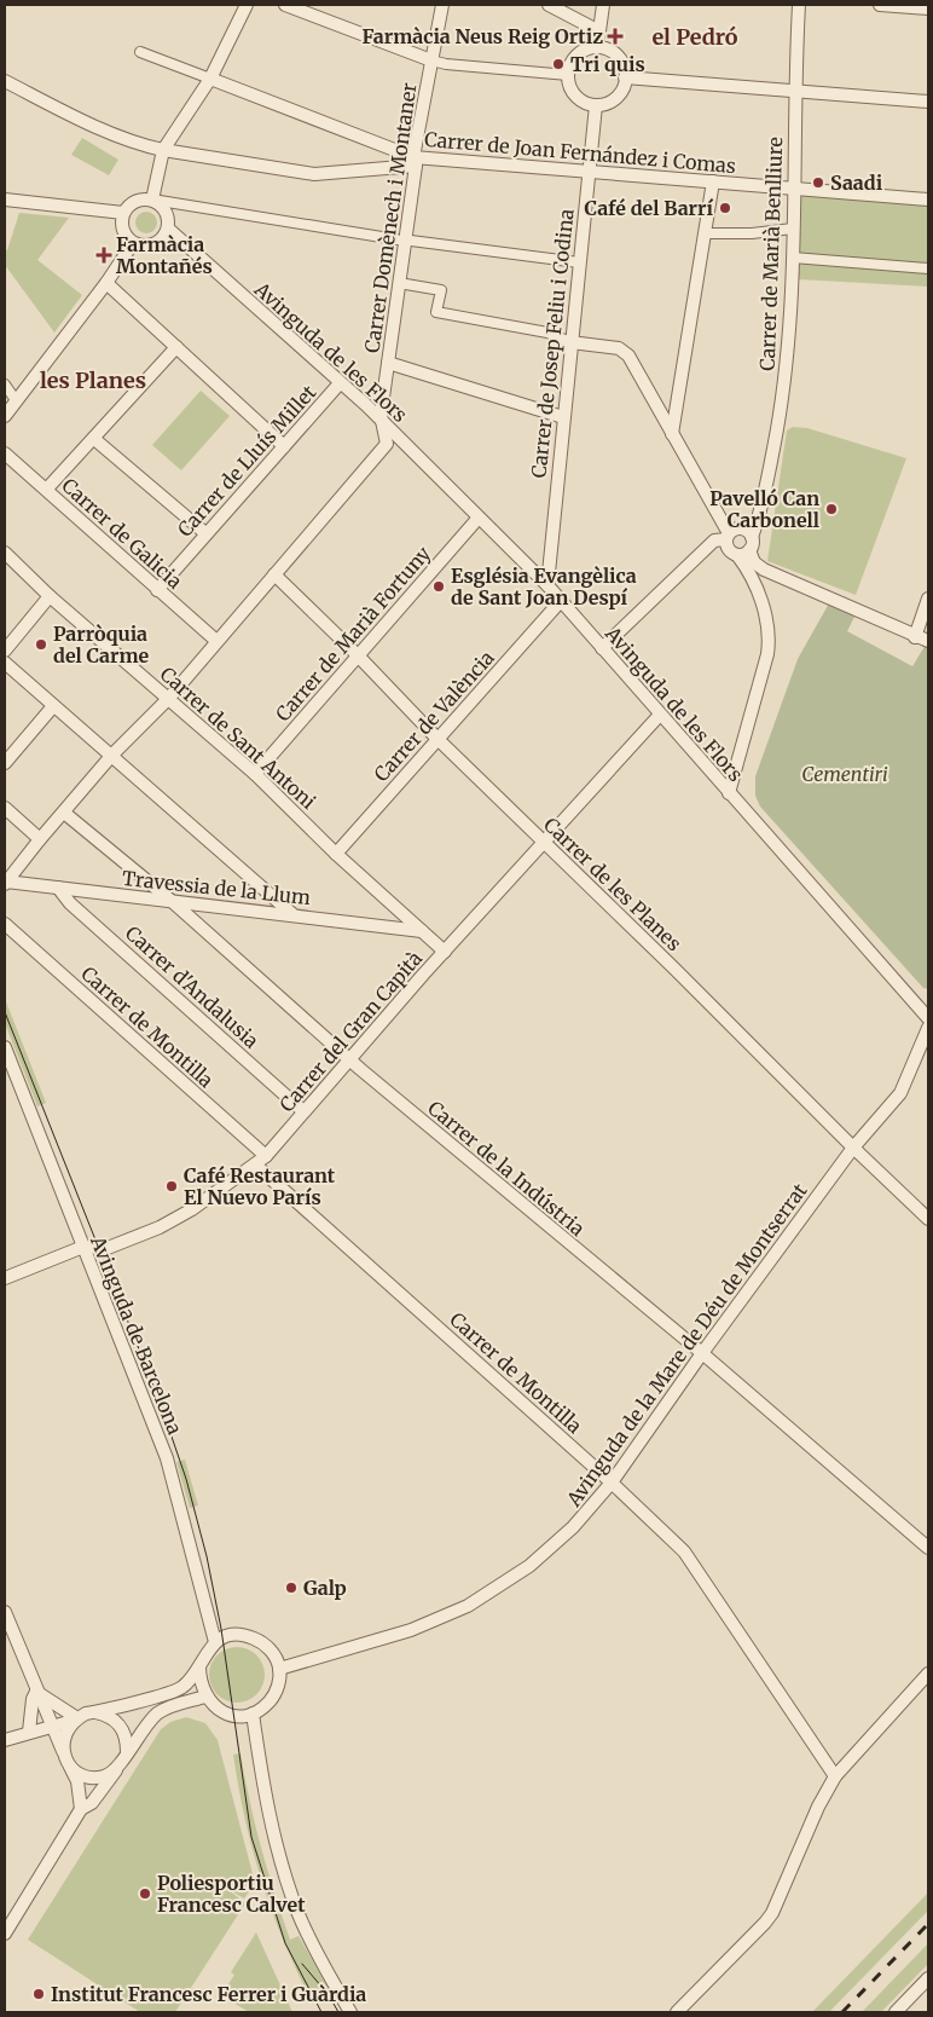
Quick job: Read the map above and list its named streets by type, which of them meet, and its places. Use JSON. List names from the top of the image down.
{
  "streets": {
    "street": [
      "Carrer de Joan Fernández i Comas",
      "Carrer Domènech i Montaner",
      "Carrer de Marià Benlliure",
      "Carrer de Josep Feliu i Codina",
      "Avinguda de les Flors",
      "Carrer de Lluís Millet",
      "Carrer de Galicia",
      "Carrer de Marià Fortuny",
      "Carrer de València",
      "Carrer de Sant Antoni",
      "Carrer de les Planes",
      "Travessia de la Llum",
      "Carrer d'Andalusia",
      "Carrer de Montilla",
      "Carrer del Gran Capità",
      "Carrer de la Indústria",
      "Avinguda de Barcelona",
      "Avinguda de la Mare de Déu de Montserrat"
    ]
  },
  "crossings": [
    ["Carrer de Joan Fernández i Comas", "Carrer Domènech i Montaner"],
    ["Carrer de Joan Fernández i Comas", "Carrer de Marià Benlliure"],
    ["Carrer de Joan Fernández i Comas", "Carrer de Josep Feliu i Codina"],
    ["Carrer Domènech i Montaner", "Avinguda de les Flors"],
    ["Carrer Domènech i Montaner", "Carrer de les Planes"],
    ["Carrer de Josep Feliu i Codina", "Avinguda de les Flors"],
    ["Avinguda de les Flors", "Carrer de Lluís Millet"],
    ["Avinguda de les Flors", "Carrer de Marià Fortuny"],
    ["Avinguda de les Flors", "Carrer de València"],
    ["Avinguda de les Flors", "Carrer del Gran Capità"],
    ["Carrer de Lluís Millet", "Carrer de Galicia"],
    ["Carrer de Marià Fortuny", "Carrer de Sant Antoni"],
    ["Carrer de Marià Fortuny", "Carrer de les Planes"],
    ["Carrer de València", "Carrer de Sant Antoni"],
    ["Carrer de València", "Carrer de les Planes"],
    ["Carrer de Sant Antoni", "Travessia de la Llum"],
    ["Carrer de Sant Antoni", "Carrer del Gran Capità"],
    ["Carrer de les Planes", "Carrer del Gran Capità"],
    ["Carrer de les Planes", "Avinguda de la Mare de Déu de Montserrat"],
    ["Travessia de la Llum", "Carrer d'Andalusia"],
    ["Travessia de la Llum", "Carrer de la Indústria"],
    ["Carrer d'Andalusia", "Carrer del Gran Capità"],
    ["Carrer de Montilla", "Carrer del Gran Capità"],
    ["Carrer de Montilla", "Avinguda de la Mare de Déu de Montserrat"],
    ["Carrer del Gran Capità", "Carrer de la Indústria"],
    ["Carrer del Gran Capità", "Avinguda de Barcelona"],
    ["Carrer de la Indústria", "Avinguda de la Mare de Déu de Montserrat"],
    ["Avinguda de Barcelona", "Avinguda de la Mare de Déu de Montserrat"]
  ],
  "districts": ["el Pedró", "les Planes"],
  "parks": ["Cementiri"],
  "places": {
    "health": ["Farmàcia Neus Reig Ortiz", "Farmàcia Montañés"],
    "other": [
      "Tri quis",
      "Saadi",
      "Café del Barrí",
      "Pavelló Can Carbonell",
      "Església Evangèlica de Sant Joan Despí",
      "Parròquia del Carme",
      "Café Restaurant El Nuevo París",
      "Galp",
      "Poliesportiu Francesc Calvet",
      "Institut Francesc Ferrer i Guàrdia"
    ]
  }
}
